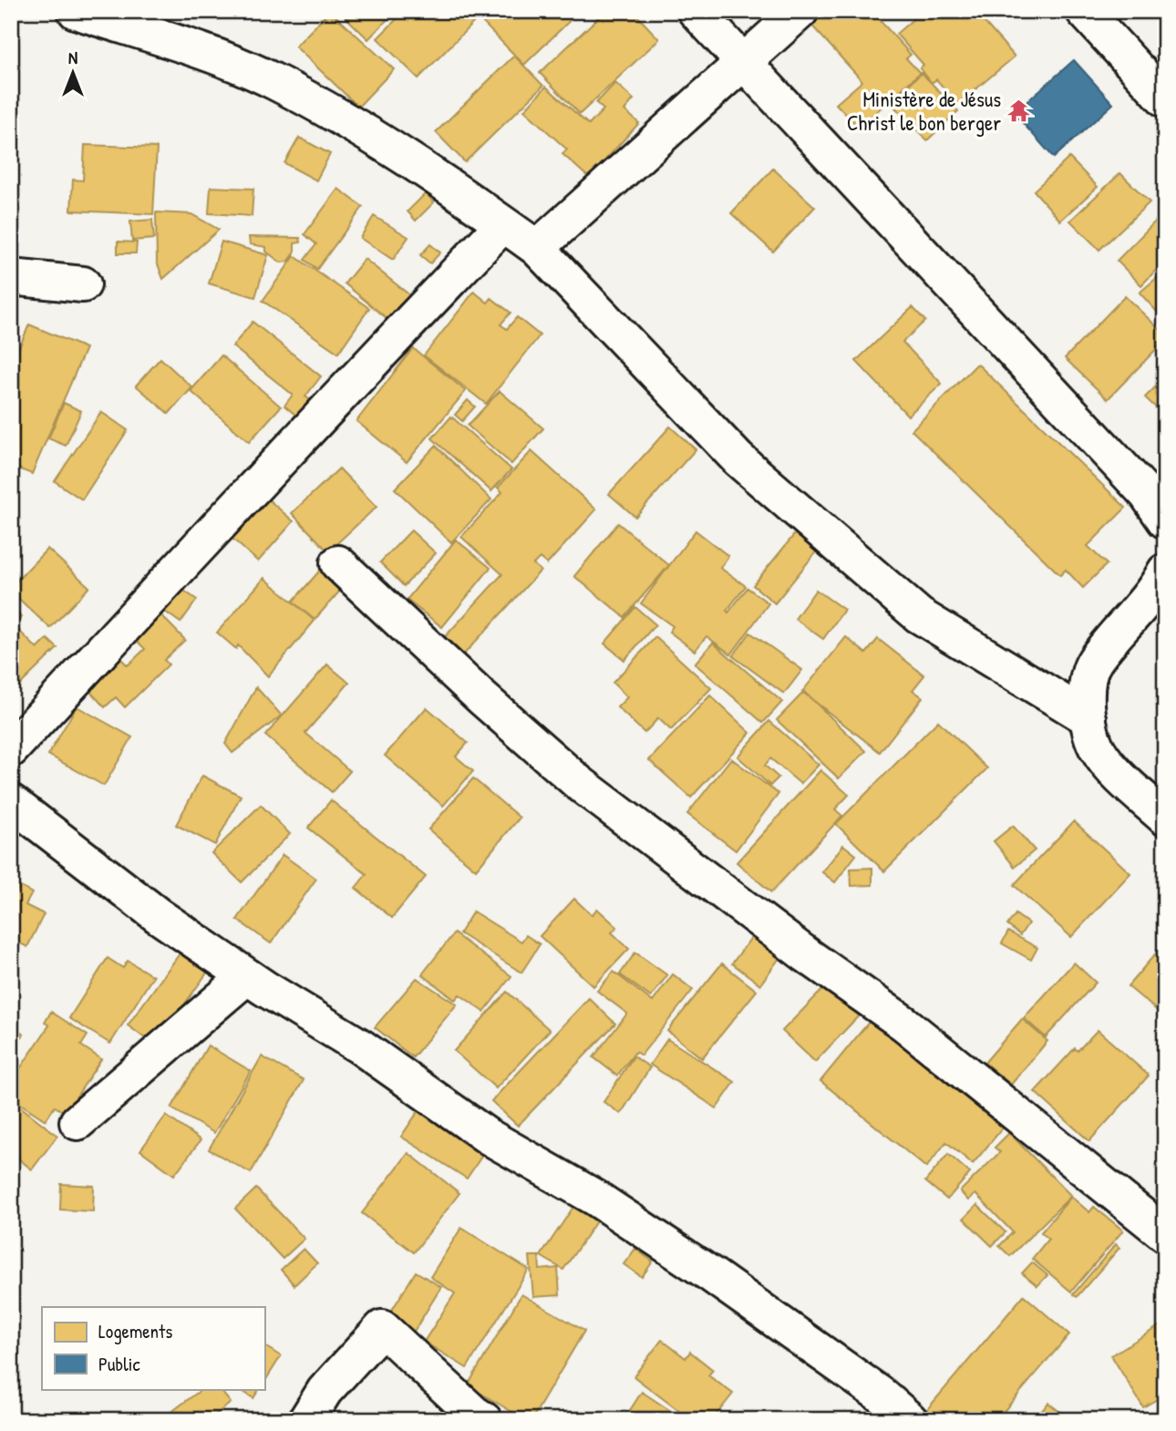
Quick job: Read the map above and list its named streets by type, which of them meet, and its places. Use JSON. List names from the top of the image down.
{
  "places": {
    "temple": ["Ministère de Jésus Christ le bon berger"]
  },
  "legend": ["Logements", "Public"],
  "north": "top"
}
